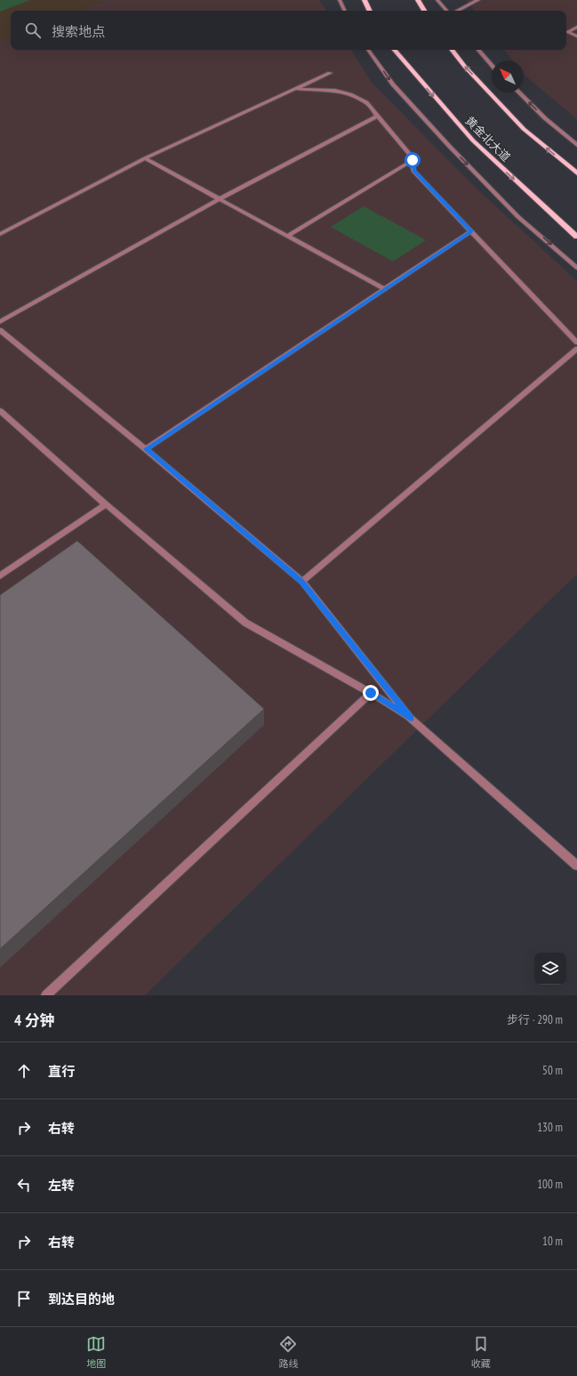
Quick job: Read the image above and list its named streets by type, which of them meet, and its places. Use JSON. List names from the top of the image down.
{
  "streets": {
    "main road": ["黄金北大道"]
  },
  "north": "top left",
  "page": {
    "search": "搜索地点",
    "heading": ["4 分钟", "步行 · 290 m"],
    "list": [
      ["直行", "50 m"],
      ["右转", "130 m"],
      ["左转", "100 m"],
      ["右转", "10 m"],
      "到达目的地"
    ],
    "nav": ["地图", "路线", "收藏"]
  }
}
